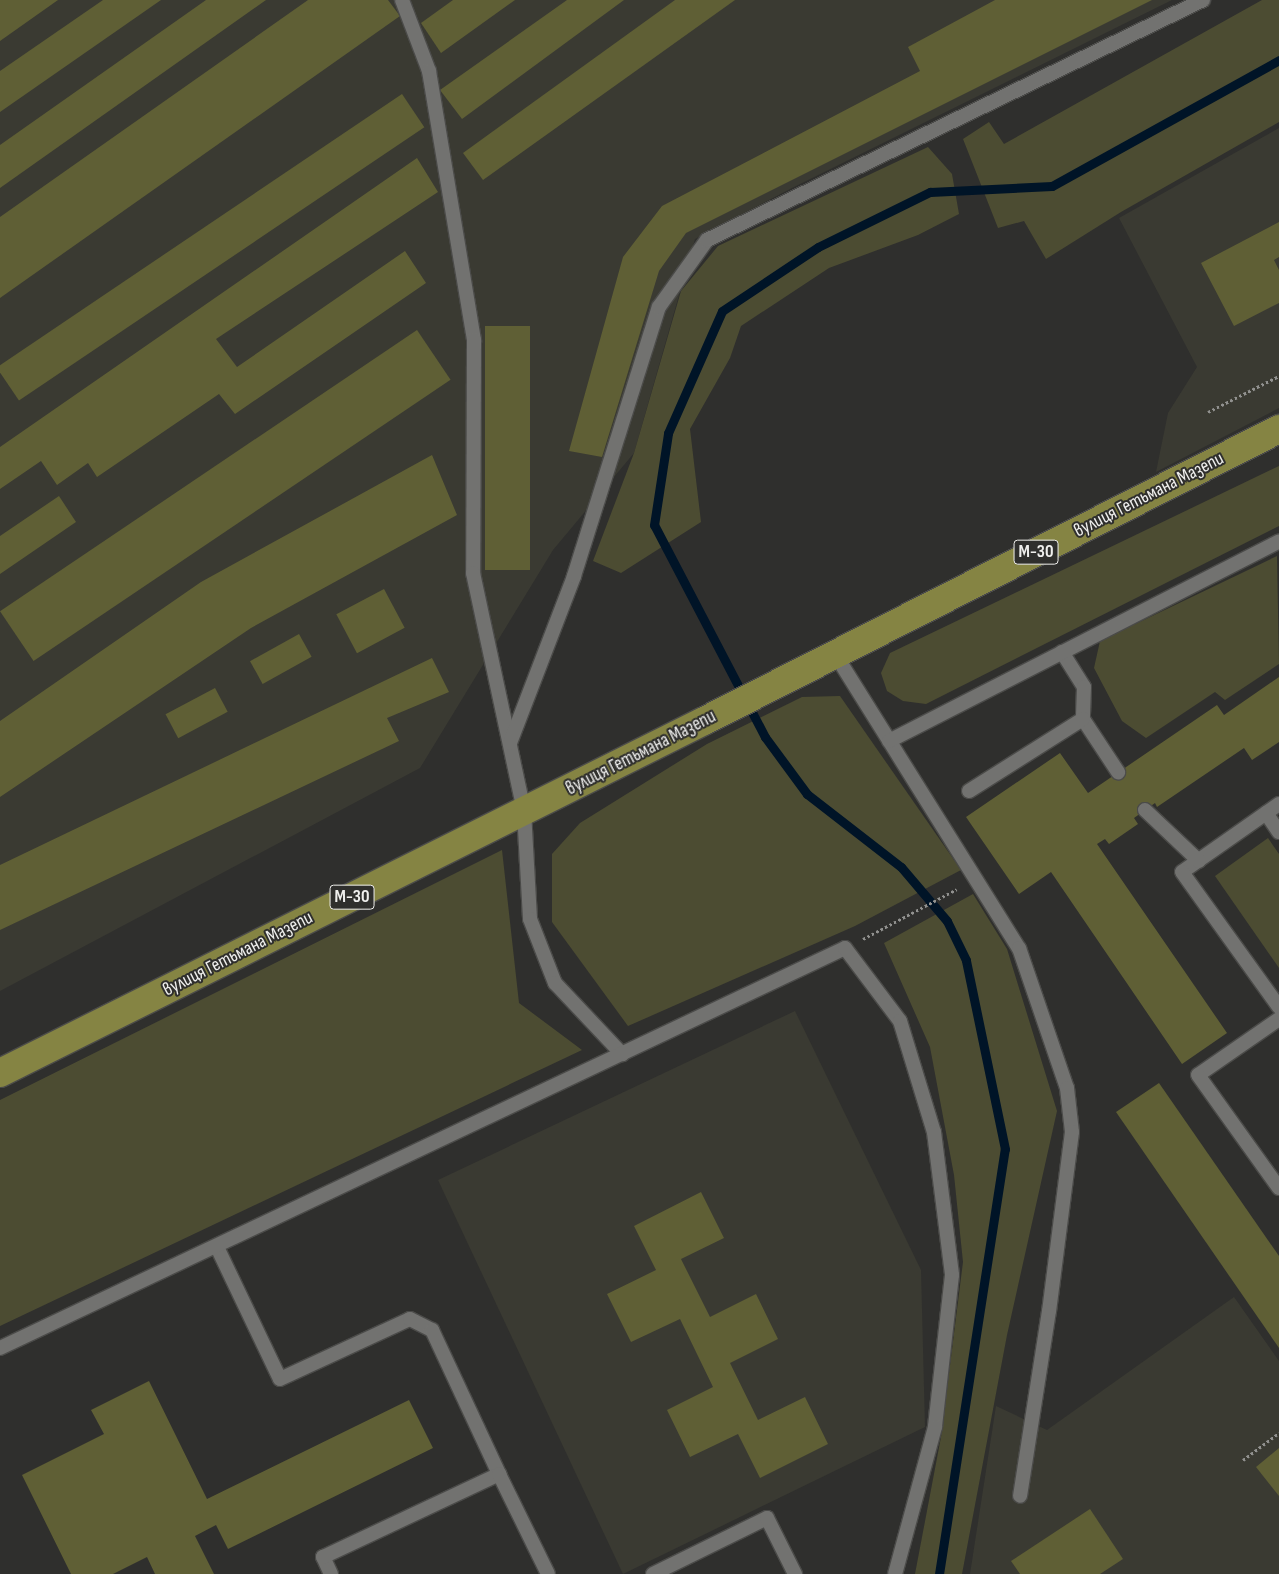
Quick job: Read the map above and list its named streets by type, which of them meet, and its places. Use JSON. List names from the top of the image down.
{
  "streets": {
    "highway": ["вулиця Гетьмана Мазепи", "М-30"]
  }
}
